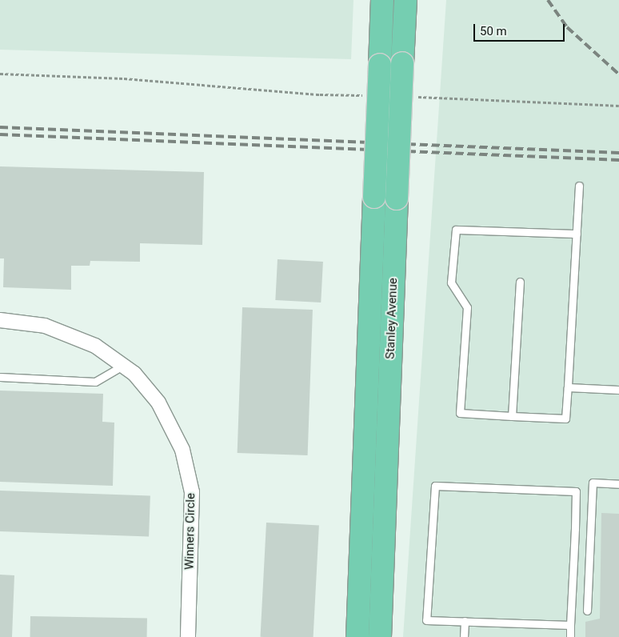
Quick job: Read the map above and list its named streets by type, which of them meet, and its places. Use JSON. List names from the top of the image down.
{
  "streets": {
    "main road": ["Stanley Avenue"],
    "street": ["Winners Circle"]
  },
  "scale_bar": "50 m"
}
